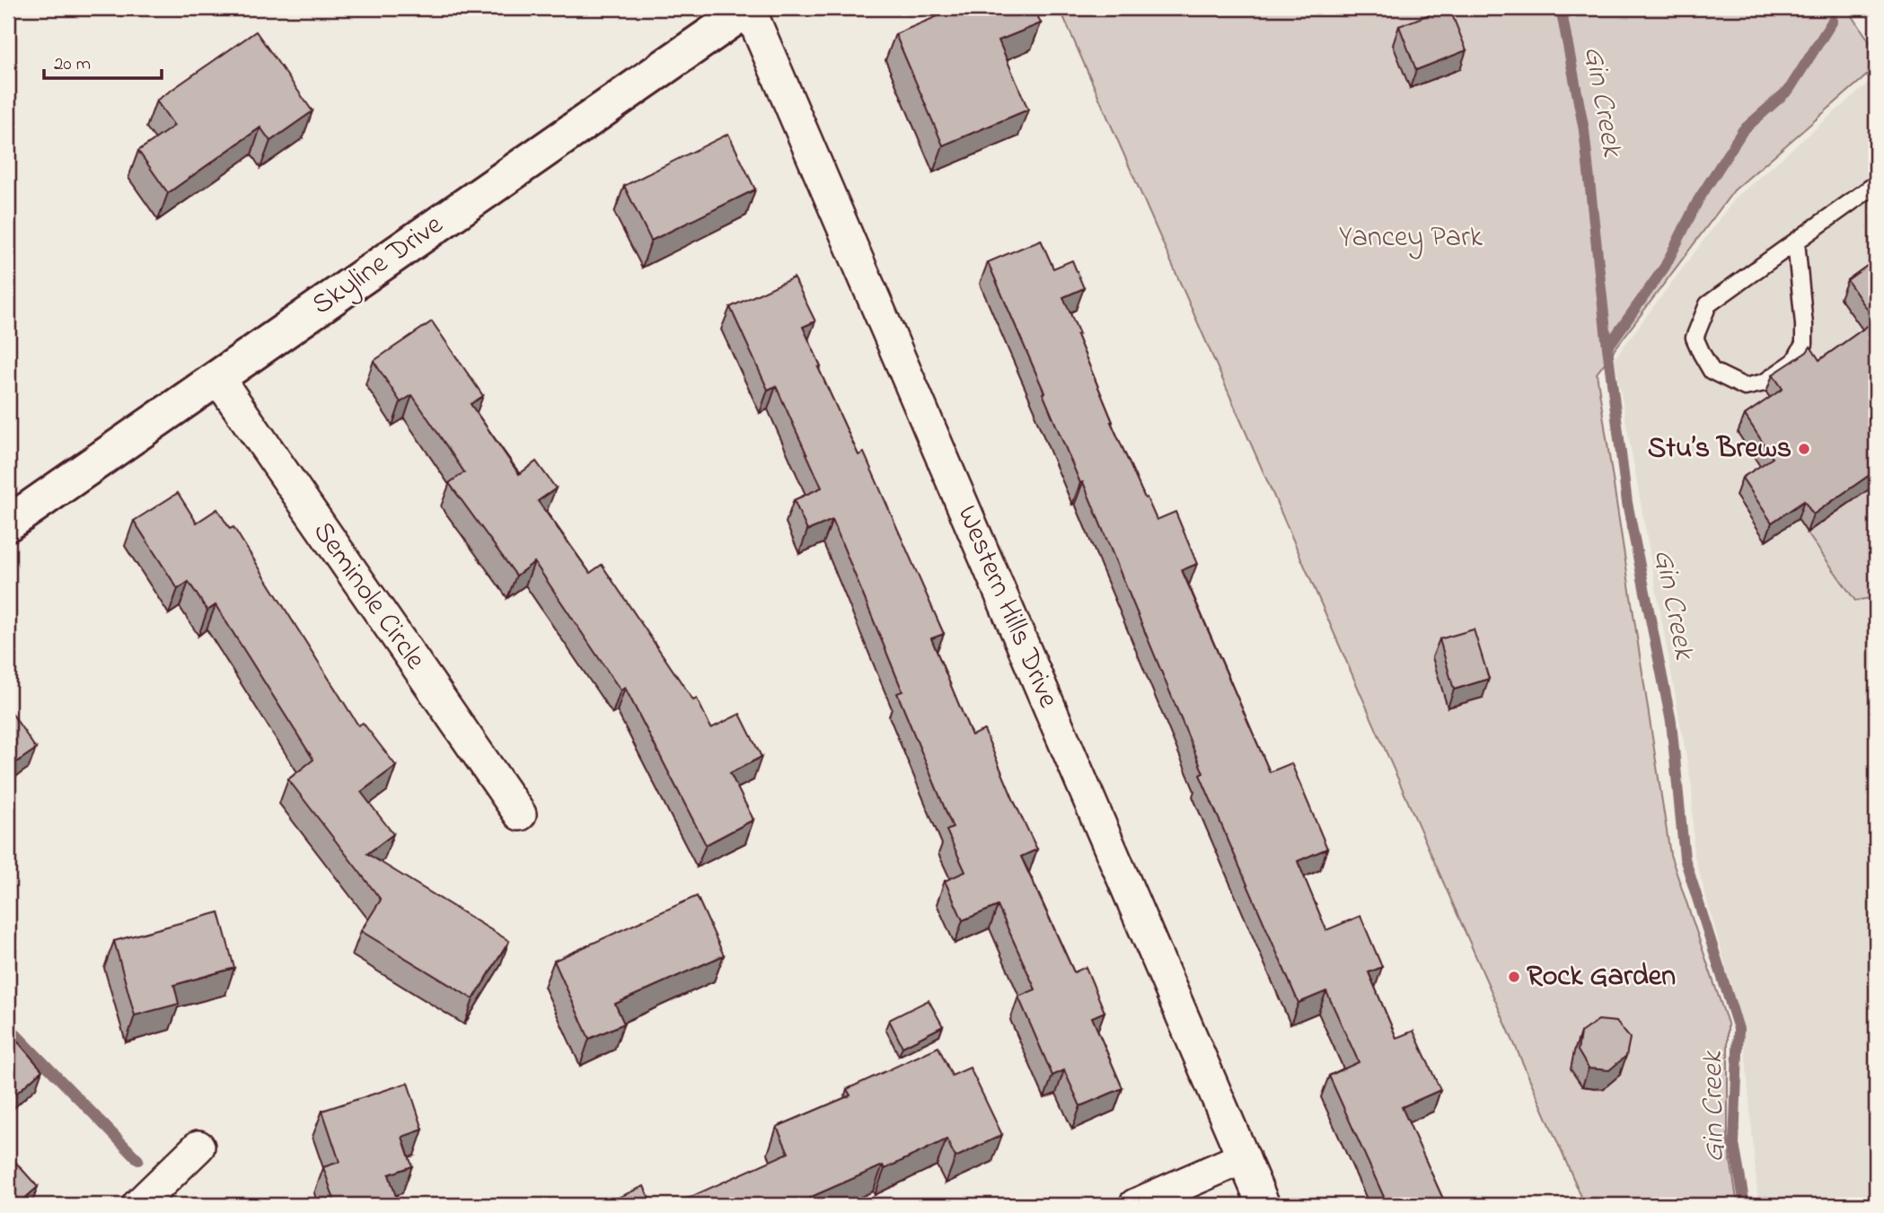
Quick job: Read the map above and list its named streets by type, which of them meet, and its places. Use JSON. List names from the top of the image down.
{
  "streets": {
    "street": ["Skyline Drive", "Seminole Circle", "Western Hills Drive"]
  },
  "crossings": [
    ["Skyline Drive", "Seminole Circle"],
    ["Skyline Drive", "Western Hills Drive"]
  ],
  "water": ["Gin Creek"],
  "parks": ["Yancey Park"],
  "places": ["Stu’s Brews", "Rock Garden"],
  "scale_bar": "20 m"
}
